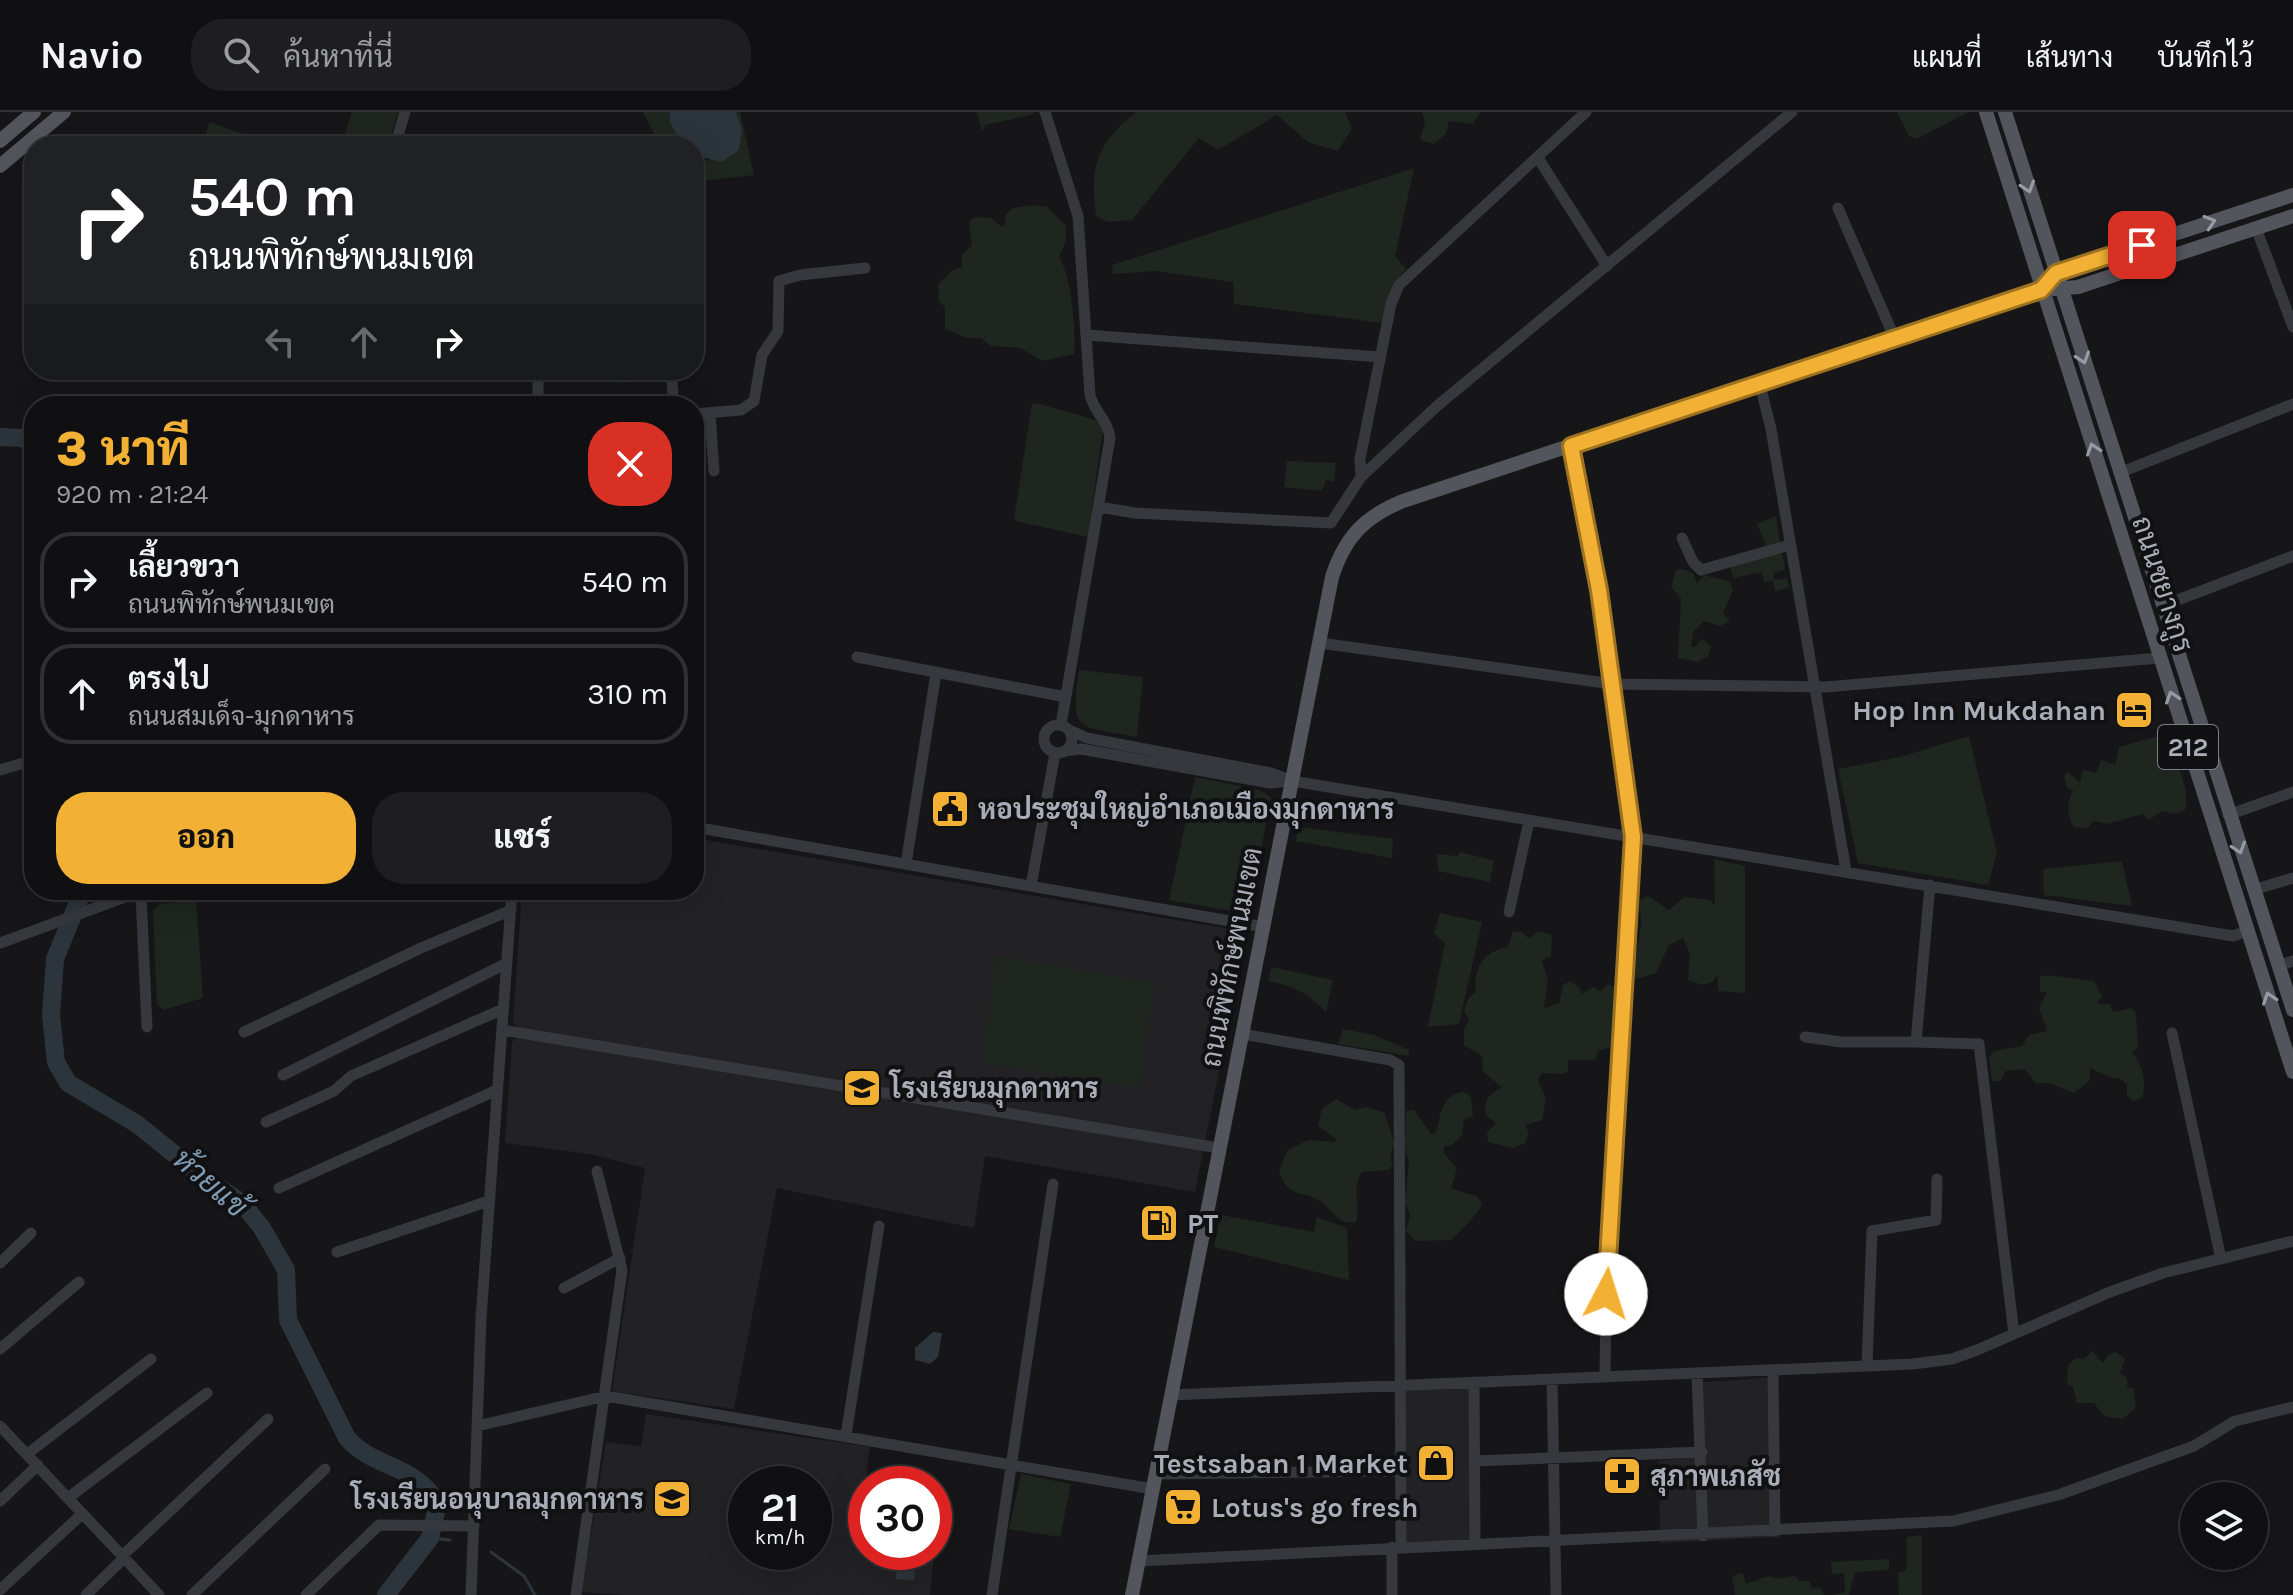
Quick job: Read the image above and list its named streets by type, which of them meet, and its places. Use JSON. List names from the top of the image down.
{
  "streets": {
    "main road": ["ถนนชยางกูร", "212", "ถนนพิทักษ์พนมเขต"]
  },
  "crossings": [
    ["ถนนชยางกูร", "ถนนพิทักษ์พนมเขต"]
  ],
  "water": ["ห้วยแข้"],
  "places": {
    "hotel": ["Hop Inn Mukdahan"],
    "public building": ["หอประชุมใหญ่อำเภอเมืองมุกดาหาร"],
    "school or university": ["โรงเรียนมุกดาหาร", "โรงเรียนอนุบาลมุกดาหาร"],
    "fuel station": ["PT"],
    "shop": ["Testsaban 1 Market"],
    "pharmacy": ["สุภาพเภสัช"],
    "supermarket": ["Lotus's go fresh"]
  },
  "page": {
    "header": "Navio",
    "search": "ค้นหาที่นี่",
    "nav": ["แผนที่", "เส้นทาง", "บันทึกไว้"],
    "turn": ["540 m", "ถนนพิทักษ์พนมเขต"],
    "heading": ["3 นาที", "920 m · 21:24"],
    "list": [
      {
        "name": "เลี้ยวขวา",
        "note": "ถนนพิทักษ์พนมเขต",
        "value": "540 m"
      },
      {
        "name": "ตรงไป",
        "note": "ถนนสมเด็จ-มุกดาหาร",
        "value": "310 m"
      }
    ],
    "buttons": ["ออก", "แชร์"],
    "speed": "21 km/h",
    "limit": "30"
  }
}
